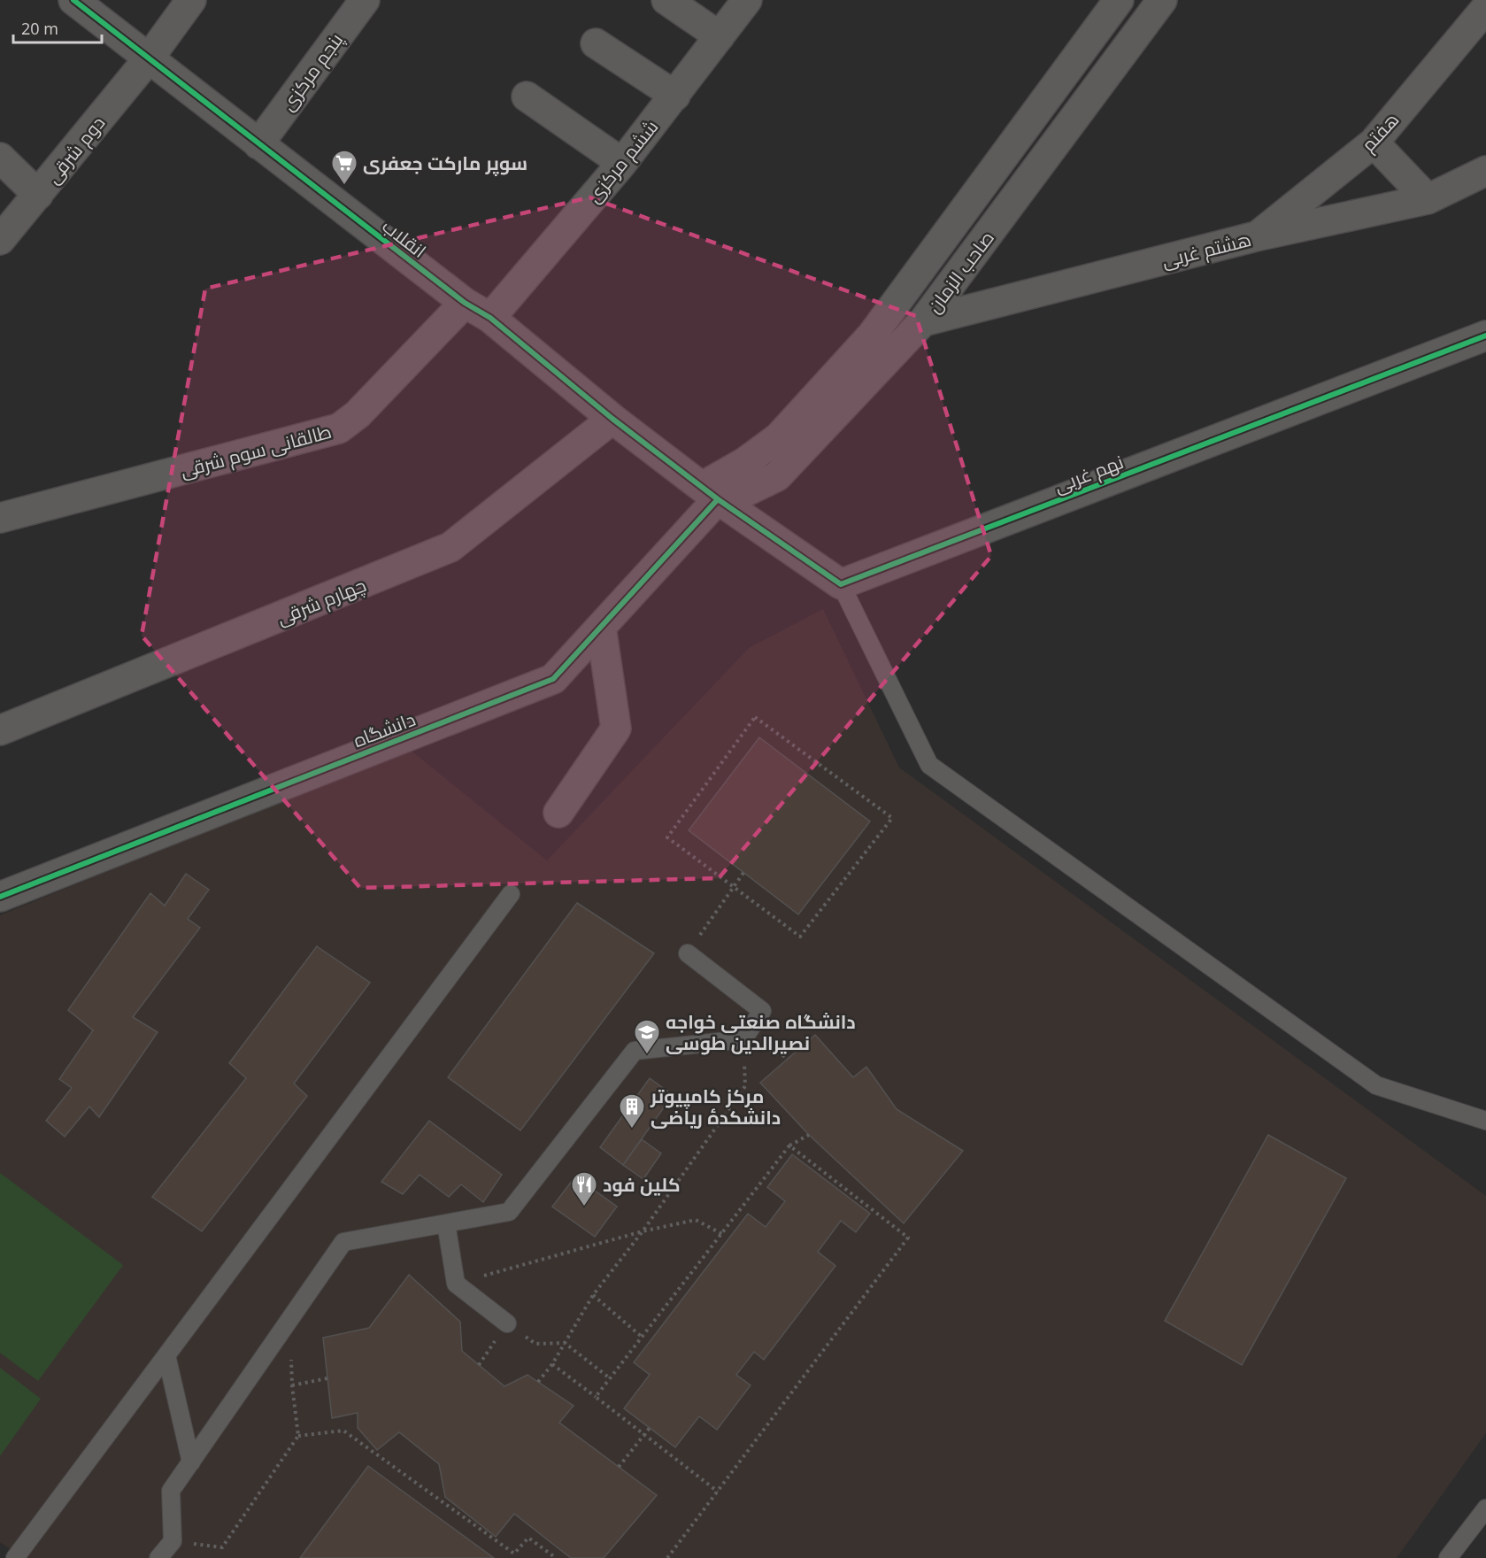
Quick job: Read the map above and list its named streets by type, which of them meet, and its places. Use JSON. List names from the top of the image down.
{
  "streets": {
    "street": [
      "پنجم مرکزی",
      "هفتم",
      "دوم شرقی",
      "ششم مرکزی",
      "انقلاب",
      "هشتم غربی",
      "صاحب الزمان",
      "طالقانی سوم شرقی",
      "نهم غربی",
      "چهارم شرقی",
      "دانشگاه"
    ]
  },
  "crossings": [
    ["پنجم مرکزی", "انقلاب"],
    ["هفتم", "هشتم غربی"],
    ["دوم شرقی", "انقلاب"],
    ["ششم مرکزی", "انقلاب"],
    ["انقلاب", "صاحب الزمان"],
    ["انقلاب", "طالقانی سوم شرقی"],
    ["انقلاب", "چهارم شرقی"],
    ["انقلاب", "دانشگاه"],
    ["هشتم غربی", "صاحب الزمان"],
    ["صاحب الزمان", "دانشگاه"]
  ],
  "places": {
    "supermarket": ["سوپر مارکت جعفری"],
    "school or university": ["دانشگاه صنعتی خواجه نصیرالدین طوسی"],
    "building": ["مرکز کامپیوتر دانشکدهٔ ریاضی"],
    "restaurant": ["کلین فود"]
  },
  "scale_bar": "20 m"
}
